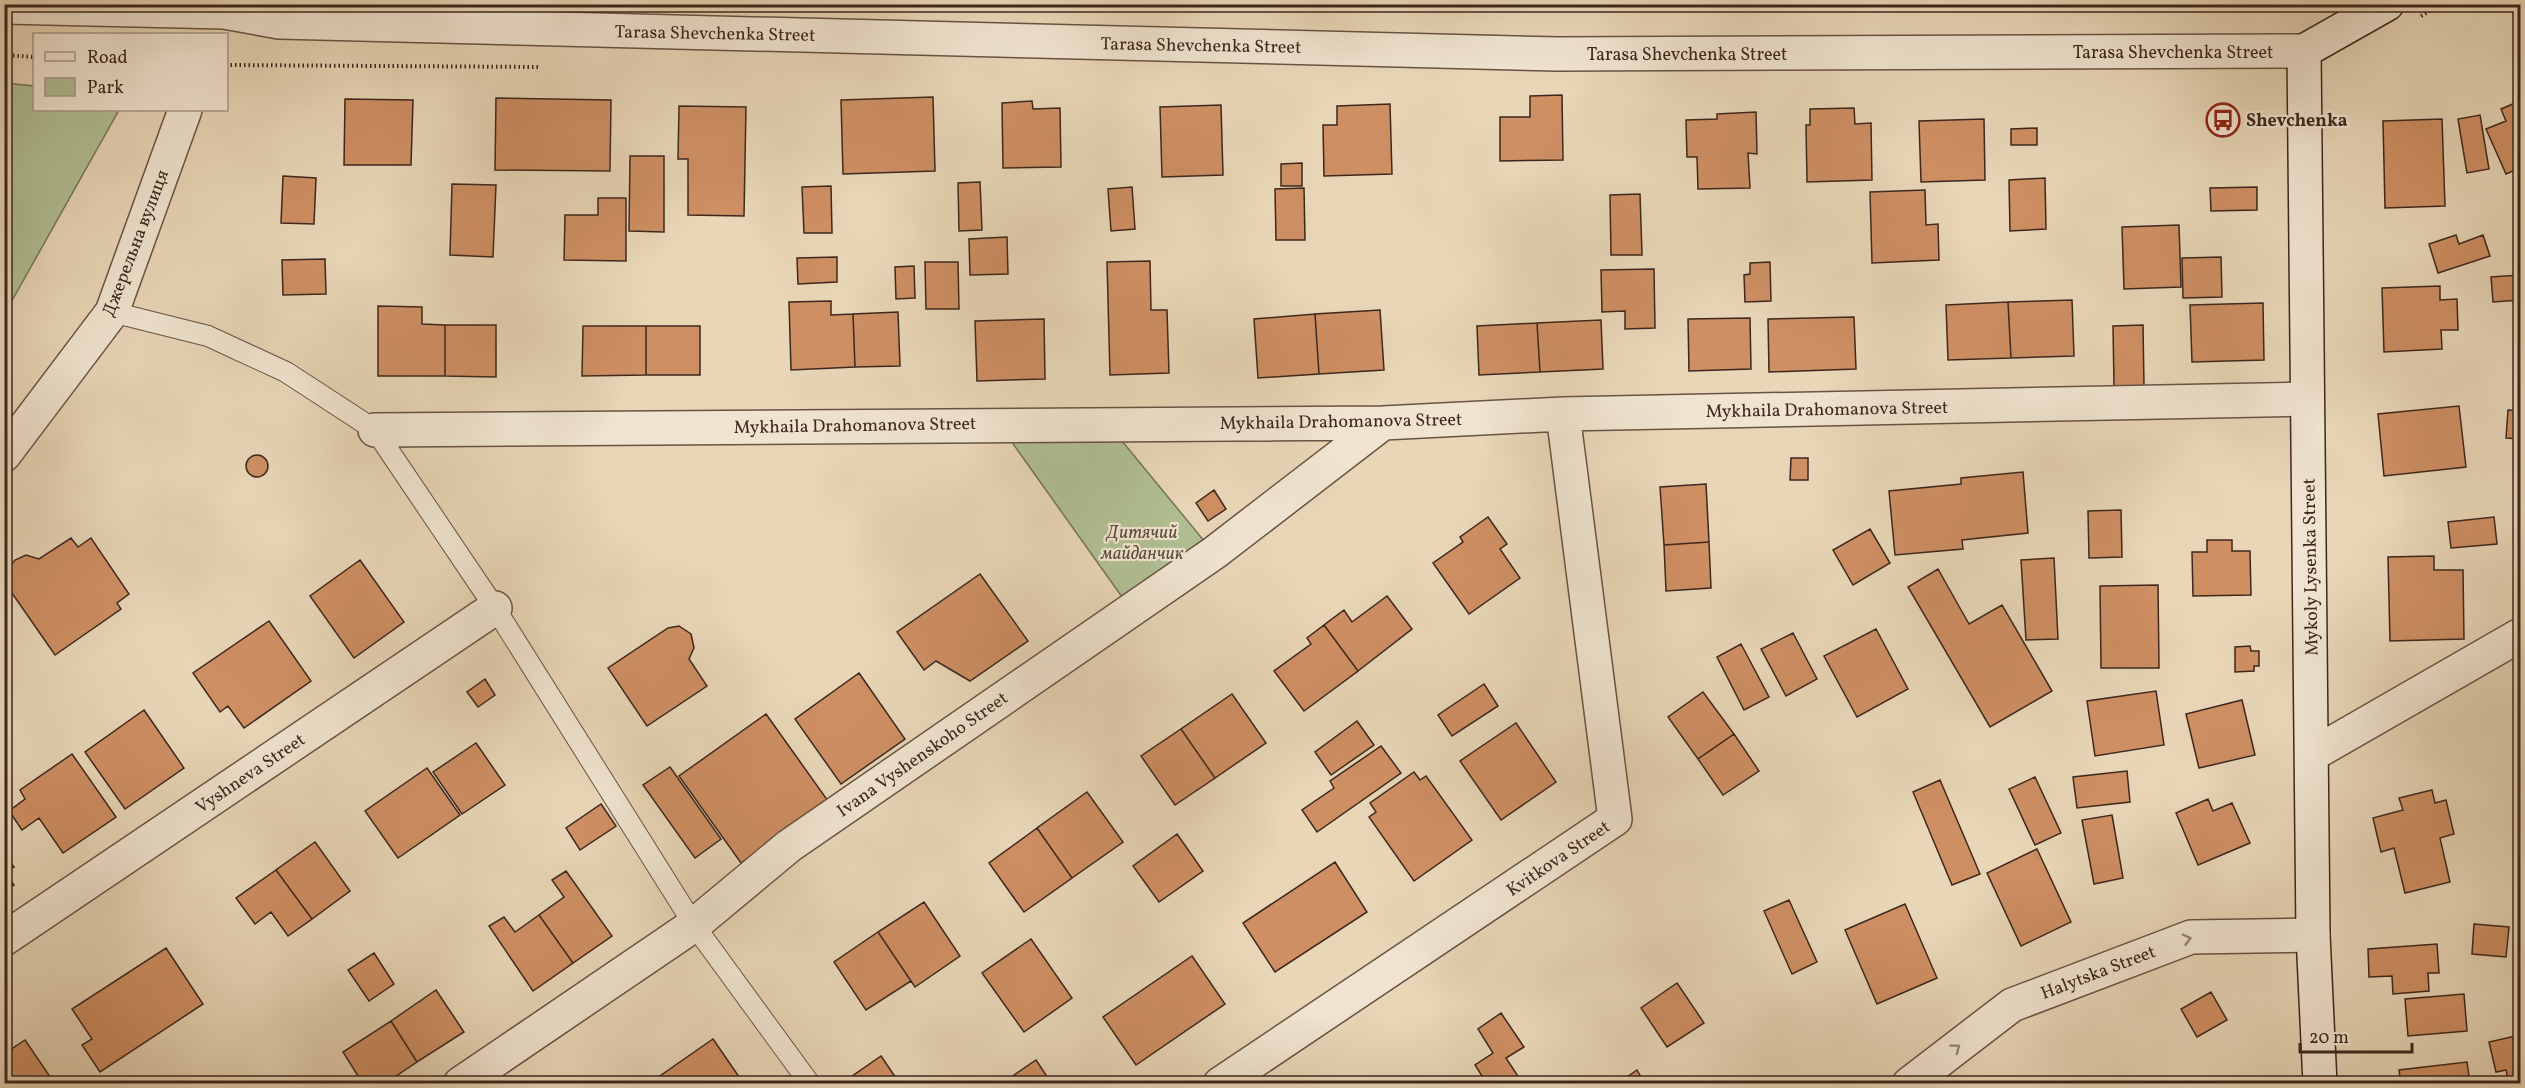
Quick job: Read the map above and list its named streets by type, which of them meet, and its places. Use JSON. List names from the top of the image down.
{
  "streets": {
    "street": [
      "Tarasa Shevchenka Street",
      "Джерельна вулиця",
      "Mykhaila Drahomanova Street",
      "Mykoly Lysenka Street",
      "Ivana Vyshenskoho Street",
      "Vyshneva Street",
      "Kvitkova Street",
      "Halytska Street"
    ]
  },
  "crossings": [
    ["Tarasa Shevchenka Street", "Mykoly Lysenka Street"],
    ["Mykhaila Drahomanova Street", "Mykoly Lysenka Street"],
    ["Mykhaila Drahomanova Street", "Ivana Vyshenskoho Street"],
    ["Mykhaila Drahomanova Street", "Kvitkova Street"],
    ["Mykoly Lysenka Street", "Halytska Street"]
  ],
  "one_way": ["Halytska Street"],
  "parks": ["Дитячий майданчик"],
  "places": {
    "bus stop": ["Shevchenka"]
  },
  "legend": ["Road", "Park"],
  "scale_bar": "20 m"
}
